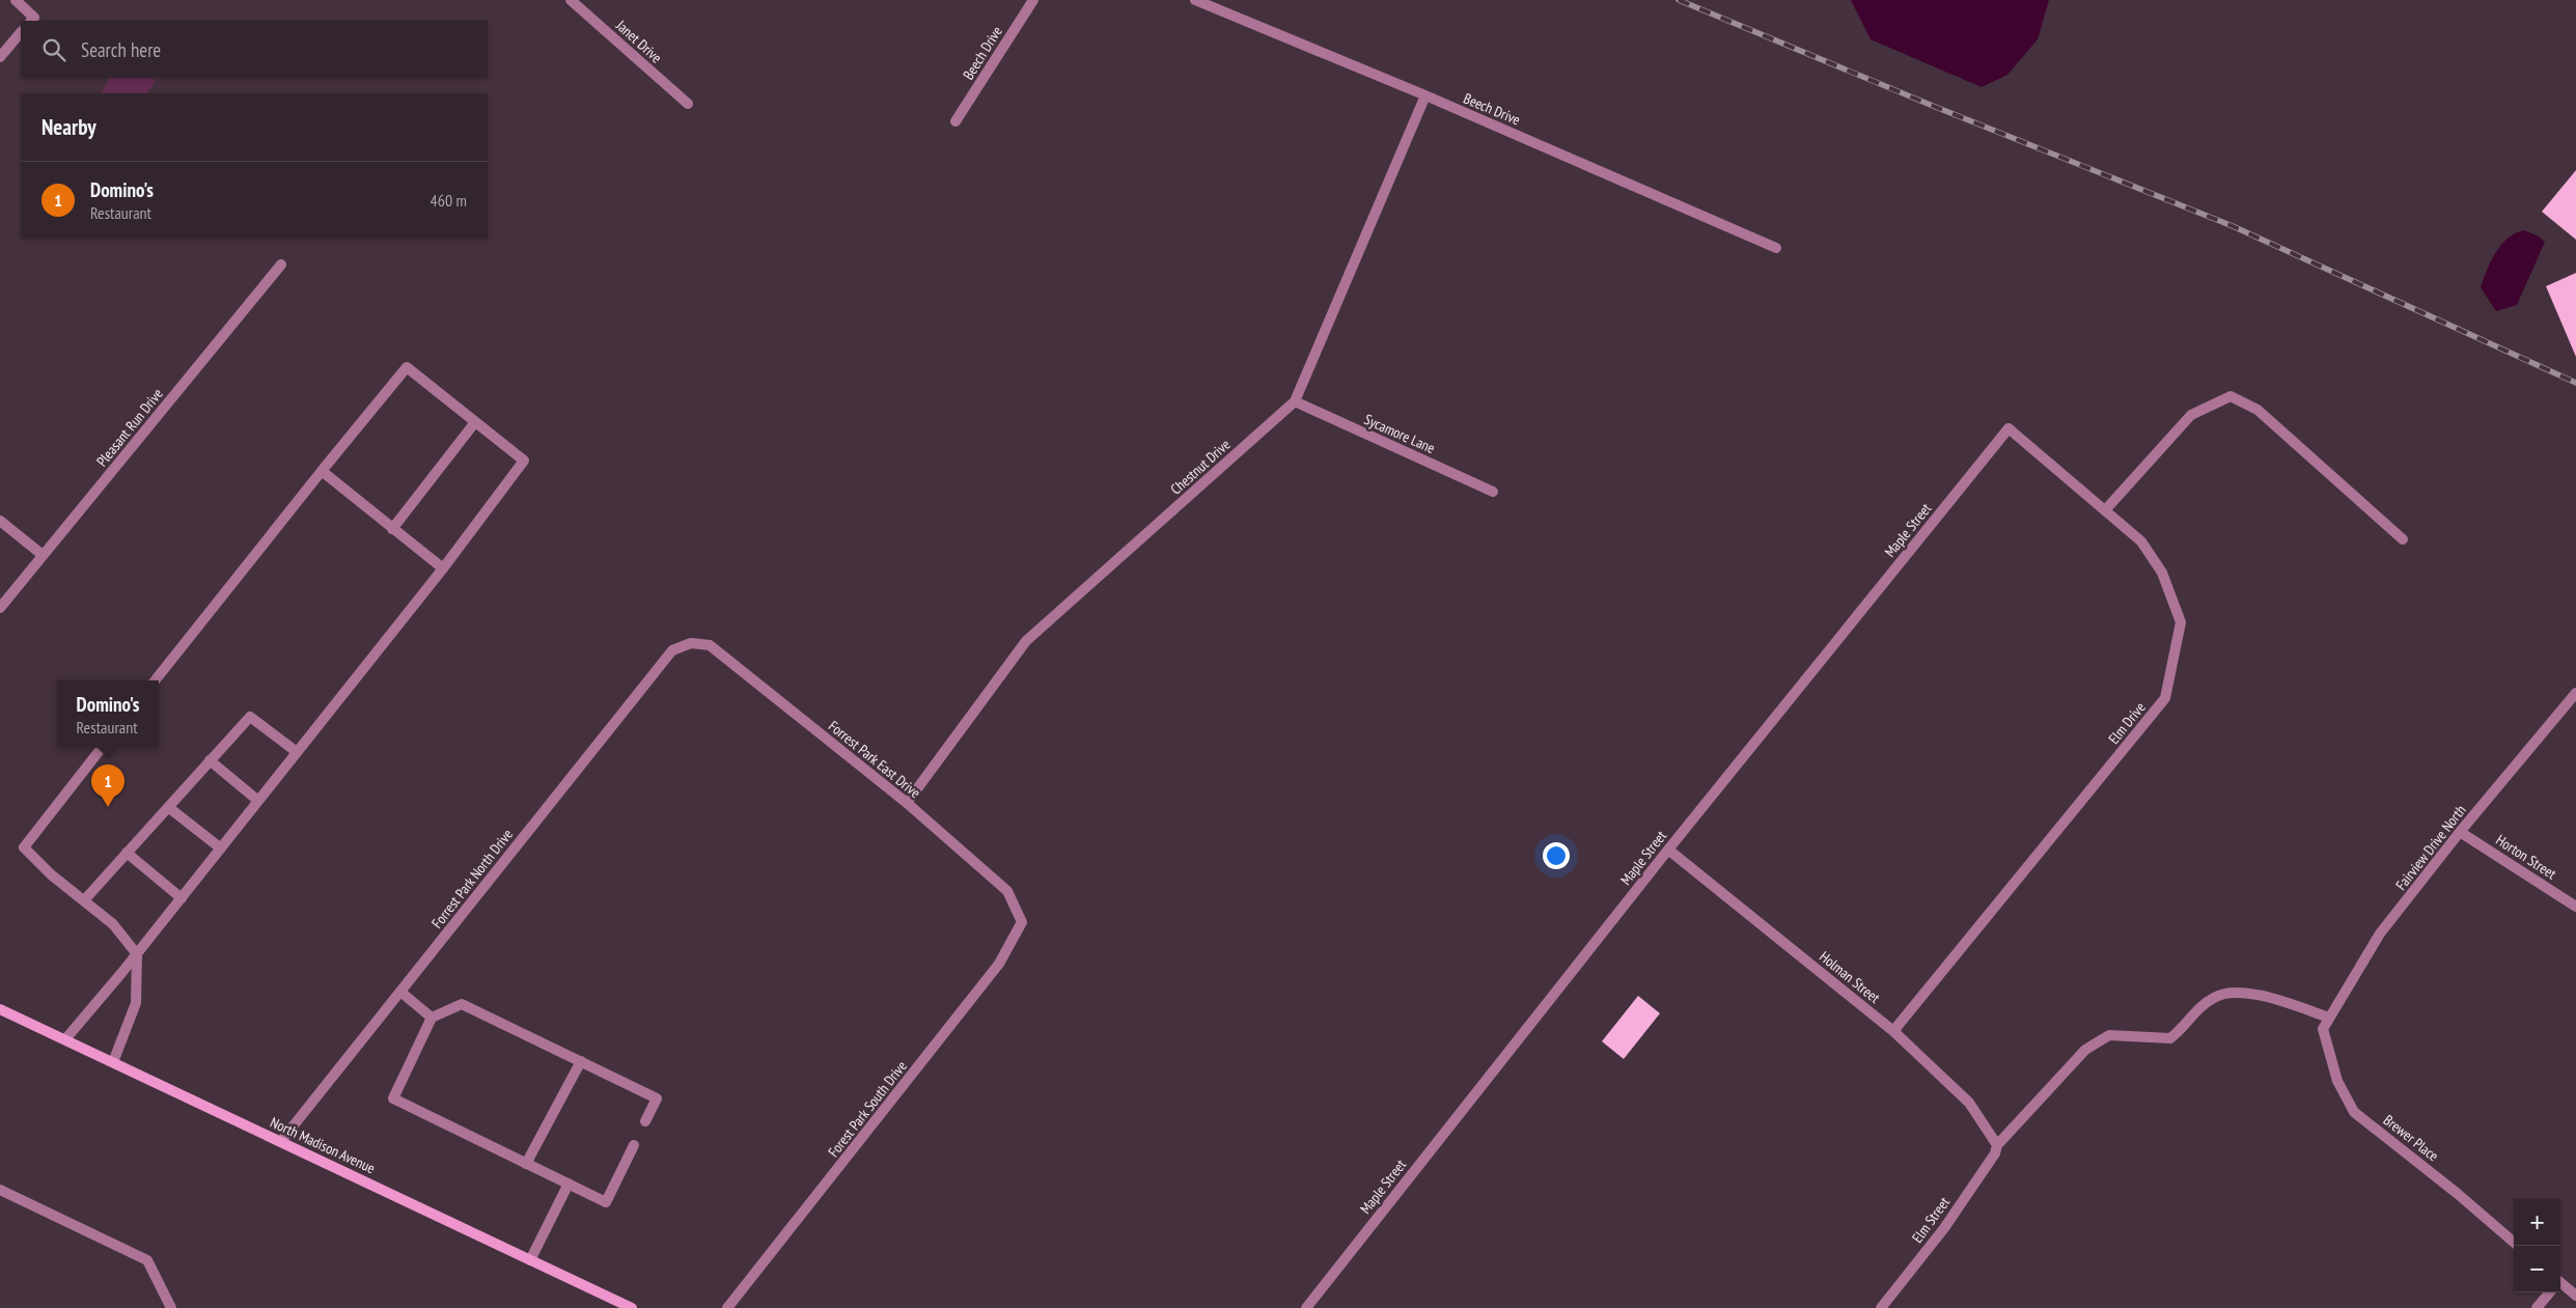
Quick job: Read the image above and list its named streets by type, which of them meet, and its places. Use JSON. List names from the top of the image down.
{
  "streets": {
    "main road": ["North Madison Avenue"],
    "street": [
      "Janet Drive",
      "Beech Drive",
      "Pleasant Run Drive",
      "Sycamore Lane",
      "Chestnut Drive",
      "Maple Street",
      "Elm Drive",
      "Forrest Park East Drive",
      "Fairview Drive North",
      "Horton Street",
      "Forrest Park North Drive",
      "Holman Street",
      "Forest Park South Drive",
      "Brewer Place",
      "Elm Street"
    ]
  },
  "crossings": [
    ["Beech Drive", "Chestnut Drive"],
    ["Sycamore Lane", "Chestnut Drive"],
    ["Chestnut Drive", "Forrest Park East Drive"],
    ["Maple Street", "Elm Drive"],
    ["Maple Street", "Holman Street"],
    ["Elm Drive", "Holman Street"],
    ["Forrest Park East Drive", "Forrest Park North Drive"],
    ["Forrest Park East Drive", "Forest Park South Drive"],
    ["Fairview Drive North", "Horton Street"],
    ["Fairview Drive North", "Brewer Place"],
    ["Fairview Drive North", "Elm Street"],
    ["Forrest Park North Drive", "North Madison Avenue"],
    ["Holman Street", "Elm Street"]
  ],
  "page": {
    "search": "Search here",
    "heading": "Nearby",
    "list": [
      {
        "mark": "1",
        "name": "Domino's",
        "note": "Restaurant",
        "value": "460 m"
      }
    ],
    "popup": ["Domino's", "Restaurant"],
    "pins": "1",
    "map_buttons": ["+", "−"]
  }
}
